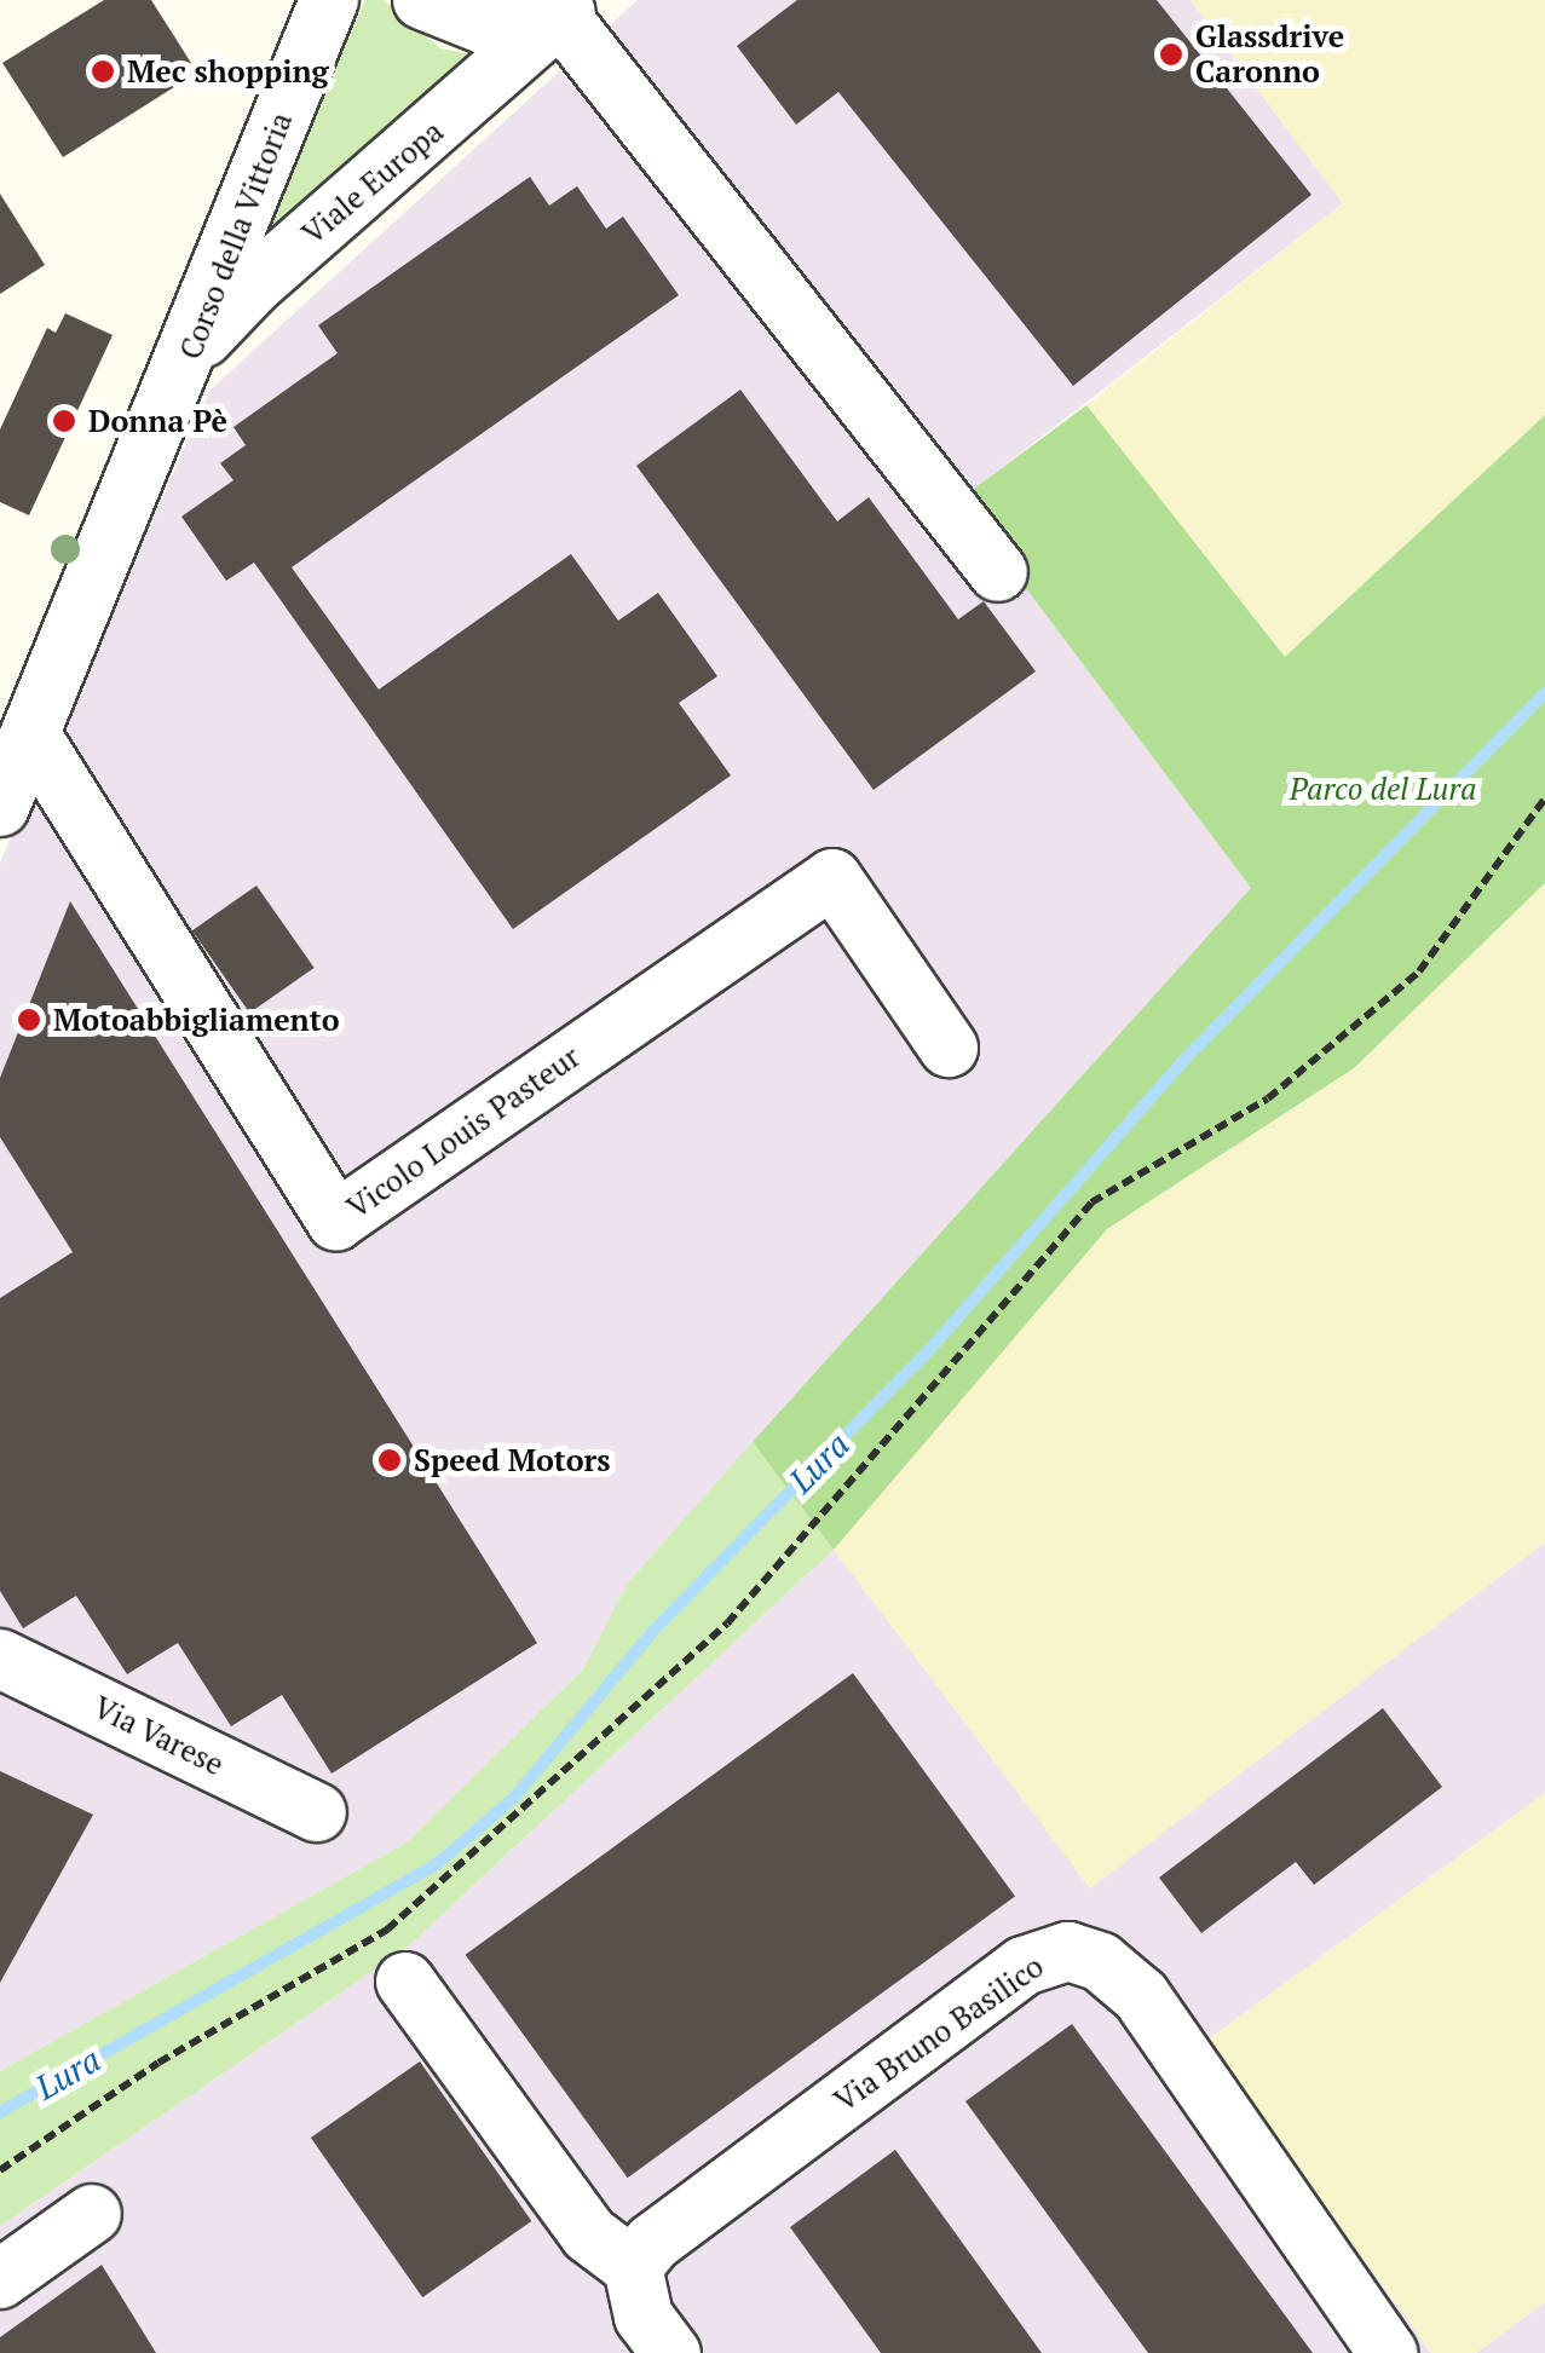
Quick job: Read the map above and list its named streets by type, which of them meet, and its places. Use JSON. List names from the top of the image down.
{
  "streets": {
    "street": [
      "Viale Europa",
      "Corso della Vittoria",
      "Vicolo Louis Pasteur",
      "Via Varese",
      "Via Bruno Basilico"
    ]
  },
  "crossings": [
    ["Viale Europa", "Corso della Vittoria"],
    ["Corso della Vittoria", "Vicolo Louis Pasteur"]
  ],
  "water": ["Lura"],
  "parks": ["Parco del Lura"],
  "places": [
    "Glassdrive Caronno",
    "Mec shopping",
    "Donna Pè",
    "Motoabbigliamento",
    "Speed Motors"
  ]
}
